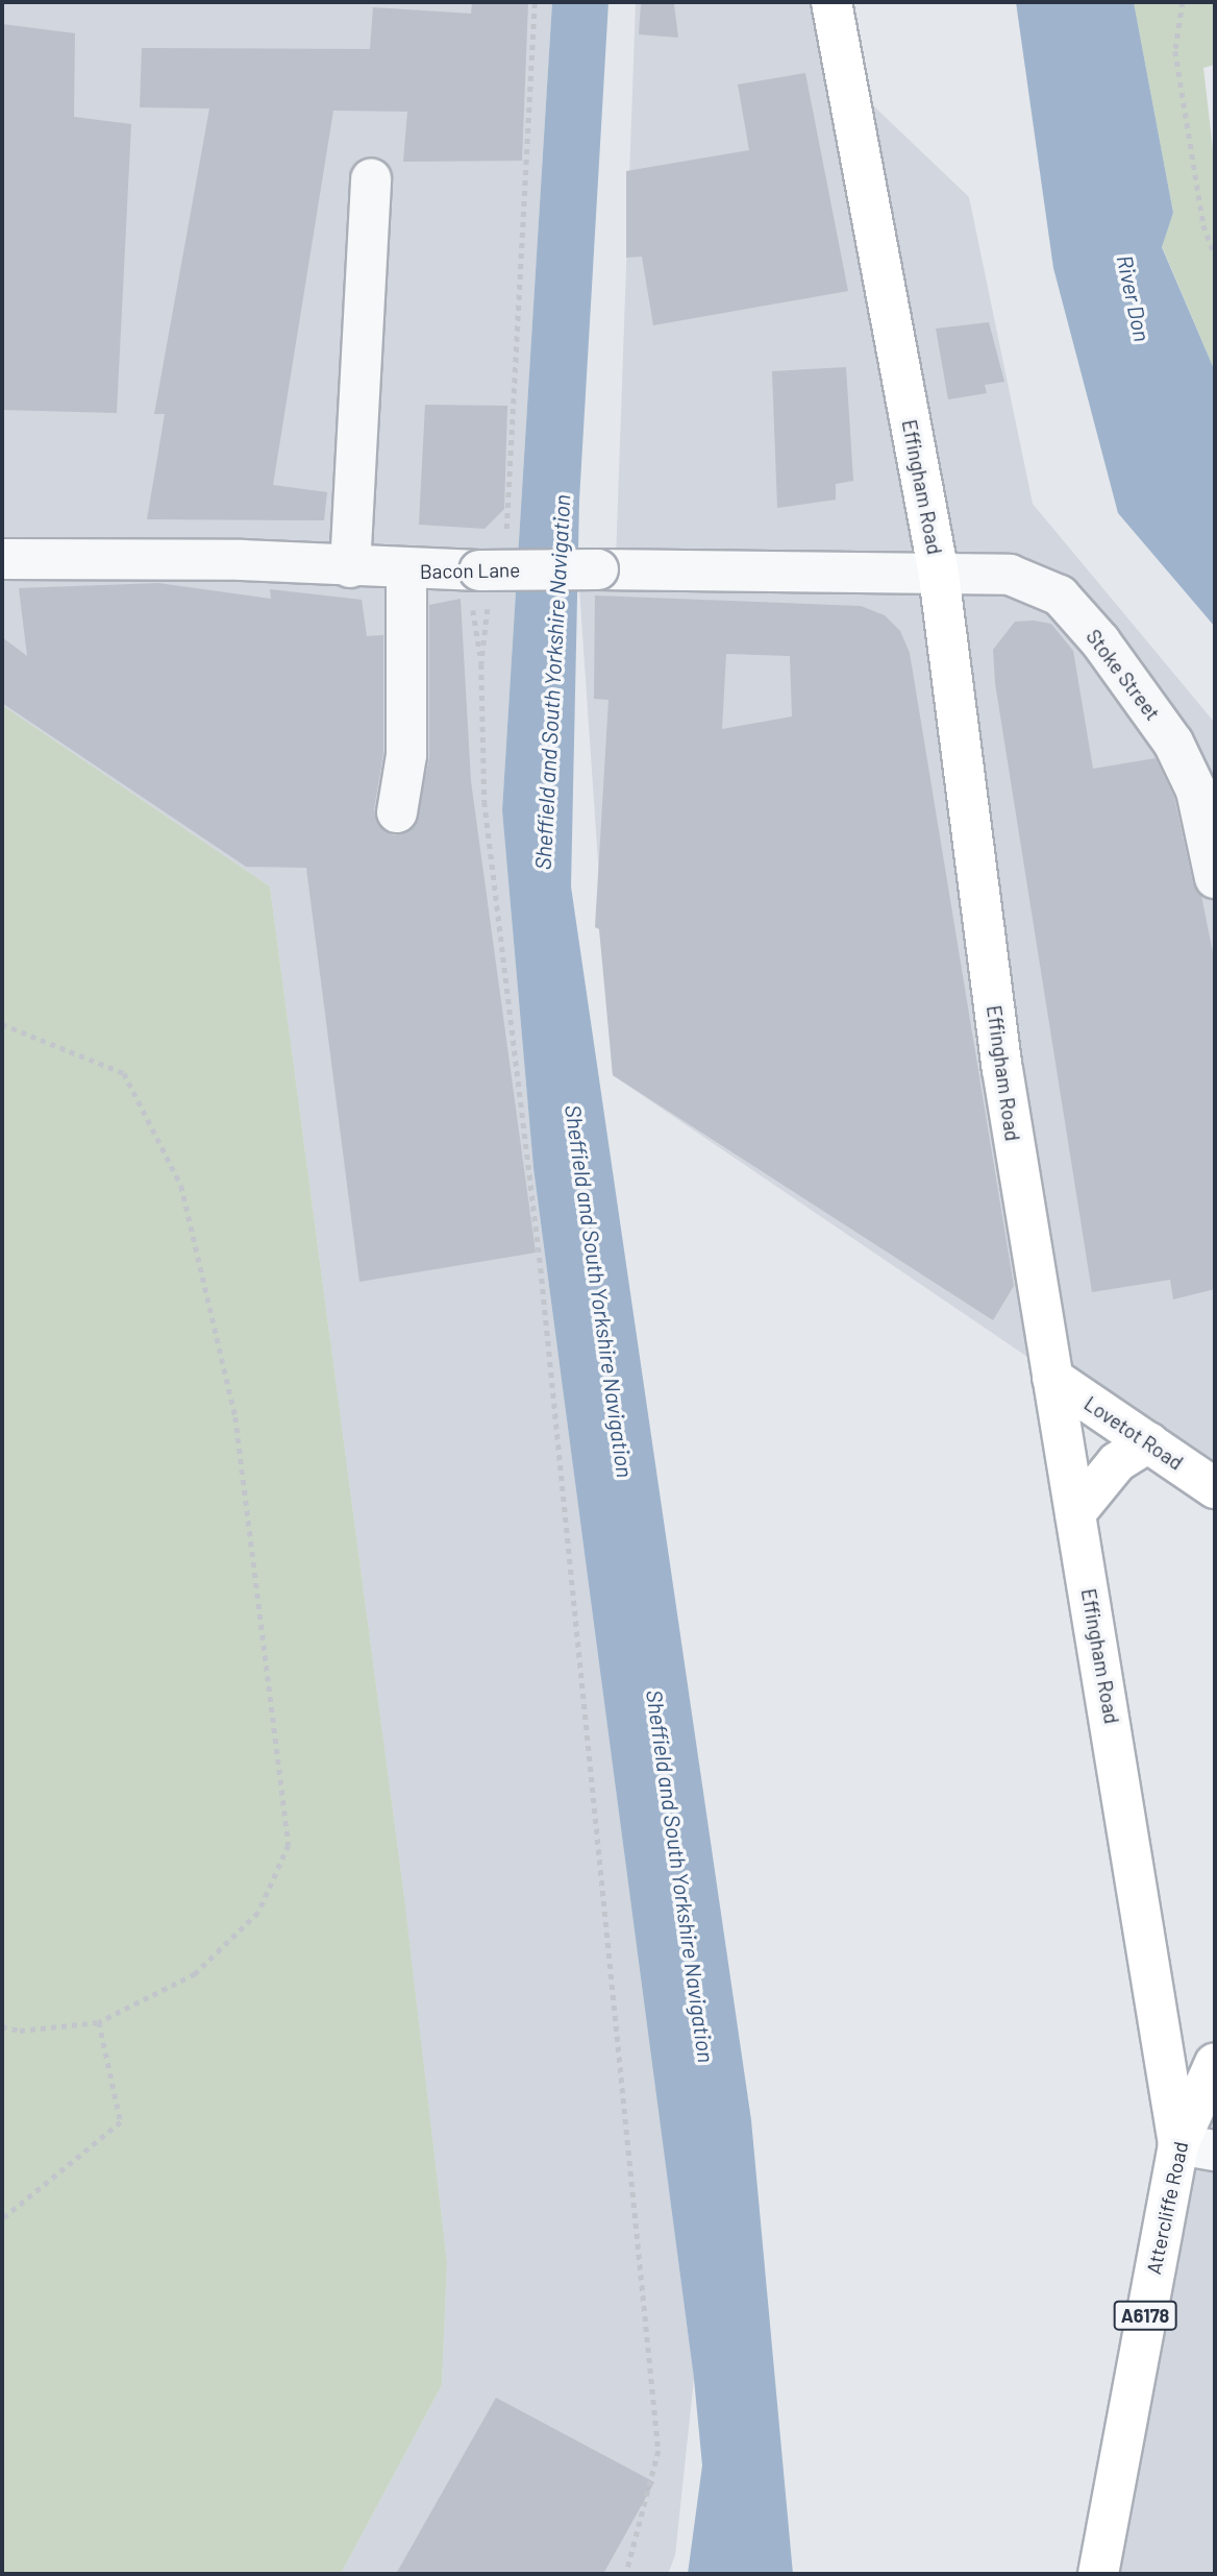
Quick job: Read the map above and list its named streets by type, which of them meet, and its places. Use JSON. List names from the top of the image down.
{
  "streets": {
    "main road": [
      "Effingham Road",
      "Lovetot Road",
      "Attercliffe Road",
      "A6178"
    ],
    "street": ["Bacon Lane", "Stoke Street"]
  },
  "crossings": [
    ["Effingham Road", "Bacon Lane"],
    ["Effingham Road", "Stoke Street"],
    ["Effingham Road", "Lovetot Road"],
    ["Effingham Road", "Attercliffe Road"],
    ["Bacon Lane", "Stoke Street"]
  ],
  "water": ["River Don", "Sheffield and South Yorkshire Navigation"]
}
